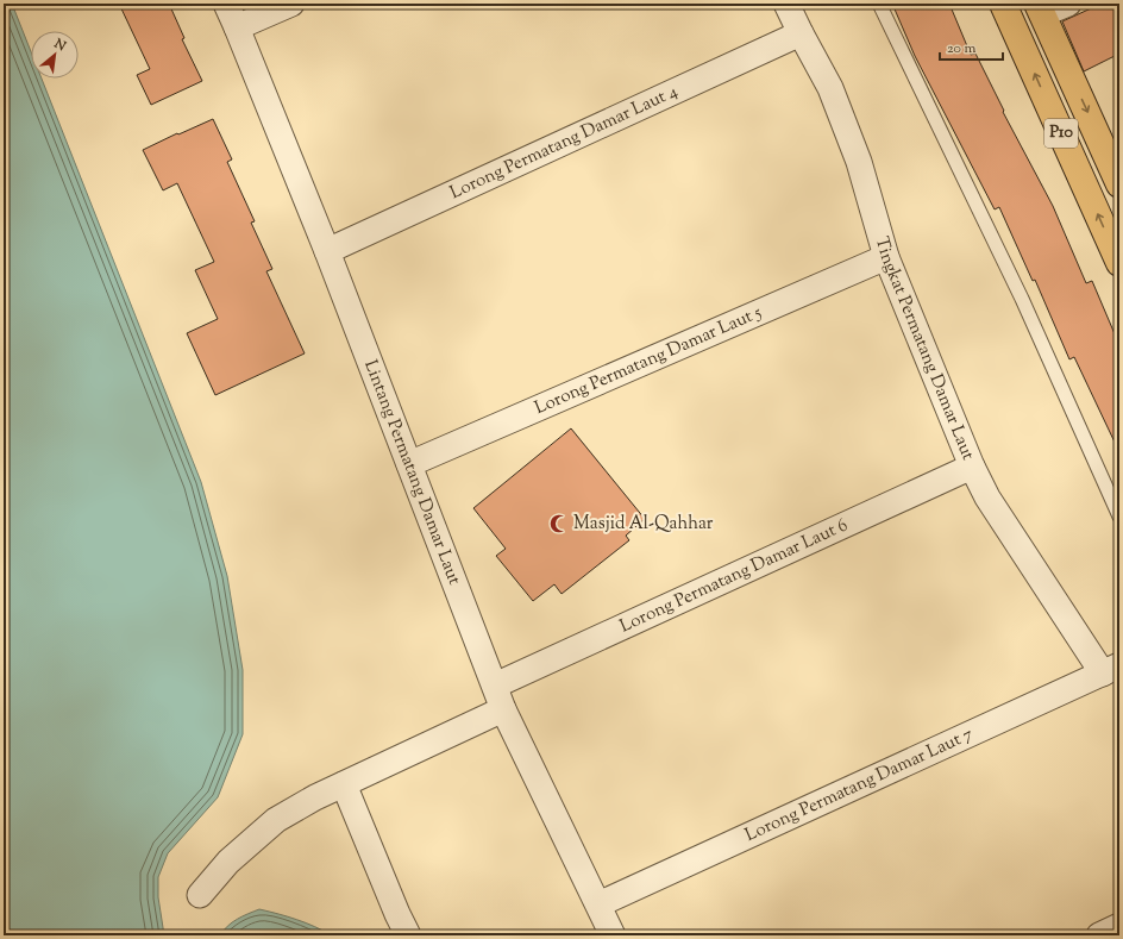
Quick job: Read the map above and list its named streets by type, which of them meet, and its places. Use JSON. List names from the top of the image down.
{
  "streets": {
    "highway": ["P10"],
    "street": [
      "Lorong Permatang Damar Laut 4",
      "Tingkat Permatang Damar Laut",
      "Lorong Permatang Damar Laut 5",
      "Lintang Permatang Damar Laut",
      "Lorong Permatang Damar Laut 6",
      "Lorong Permatang Damar Laut 7"
    ]
  },
  "crossings": [
    ["Lorong Permatang Damar Laut 4", "Tingkat Permatang Damar Laut"],
    ["Lorong Permatang Damar Laut 4", "Lintang Permatang Damar Laut"],
    ["Tingkat Permatang Damar Laut", "Lorong Permatang Damar Laut 5"],
    ["Tingkat Permatang Damar Laut", "Lorong Permatang Damar Laut 6"],
    ["Tingkat Permatang Damar Laut", "Lorong Permatang Damar Laut 7"],
    ["Lorong Permatang Damar Laut 5", "Lintang Permatang Damar Laut"],
    ["Lintang Permatang Damar Laut", "Lorong Permatang Damar Laut 6"],
    ["Lintang Permatang Damar Laut", "Lorong Permatang Damar Laut 7"]
  ],
  "places": {
    "mosque": ["Masjid Al-Qahhar"]
  },
  "scale_bar": "20 m",
  "north": "top right"
}
